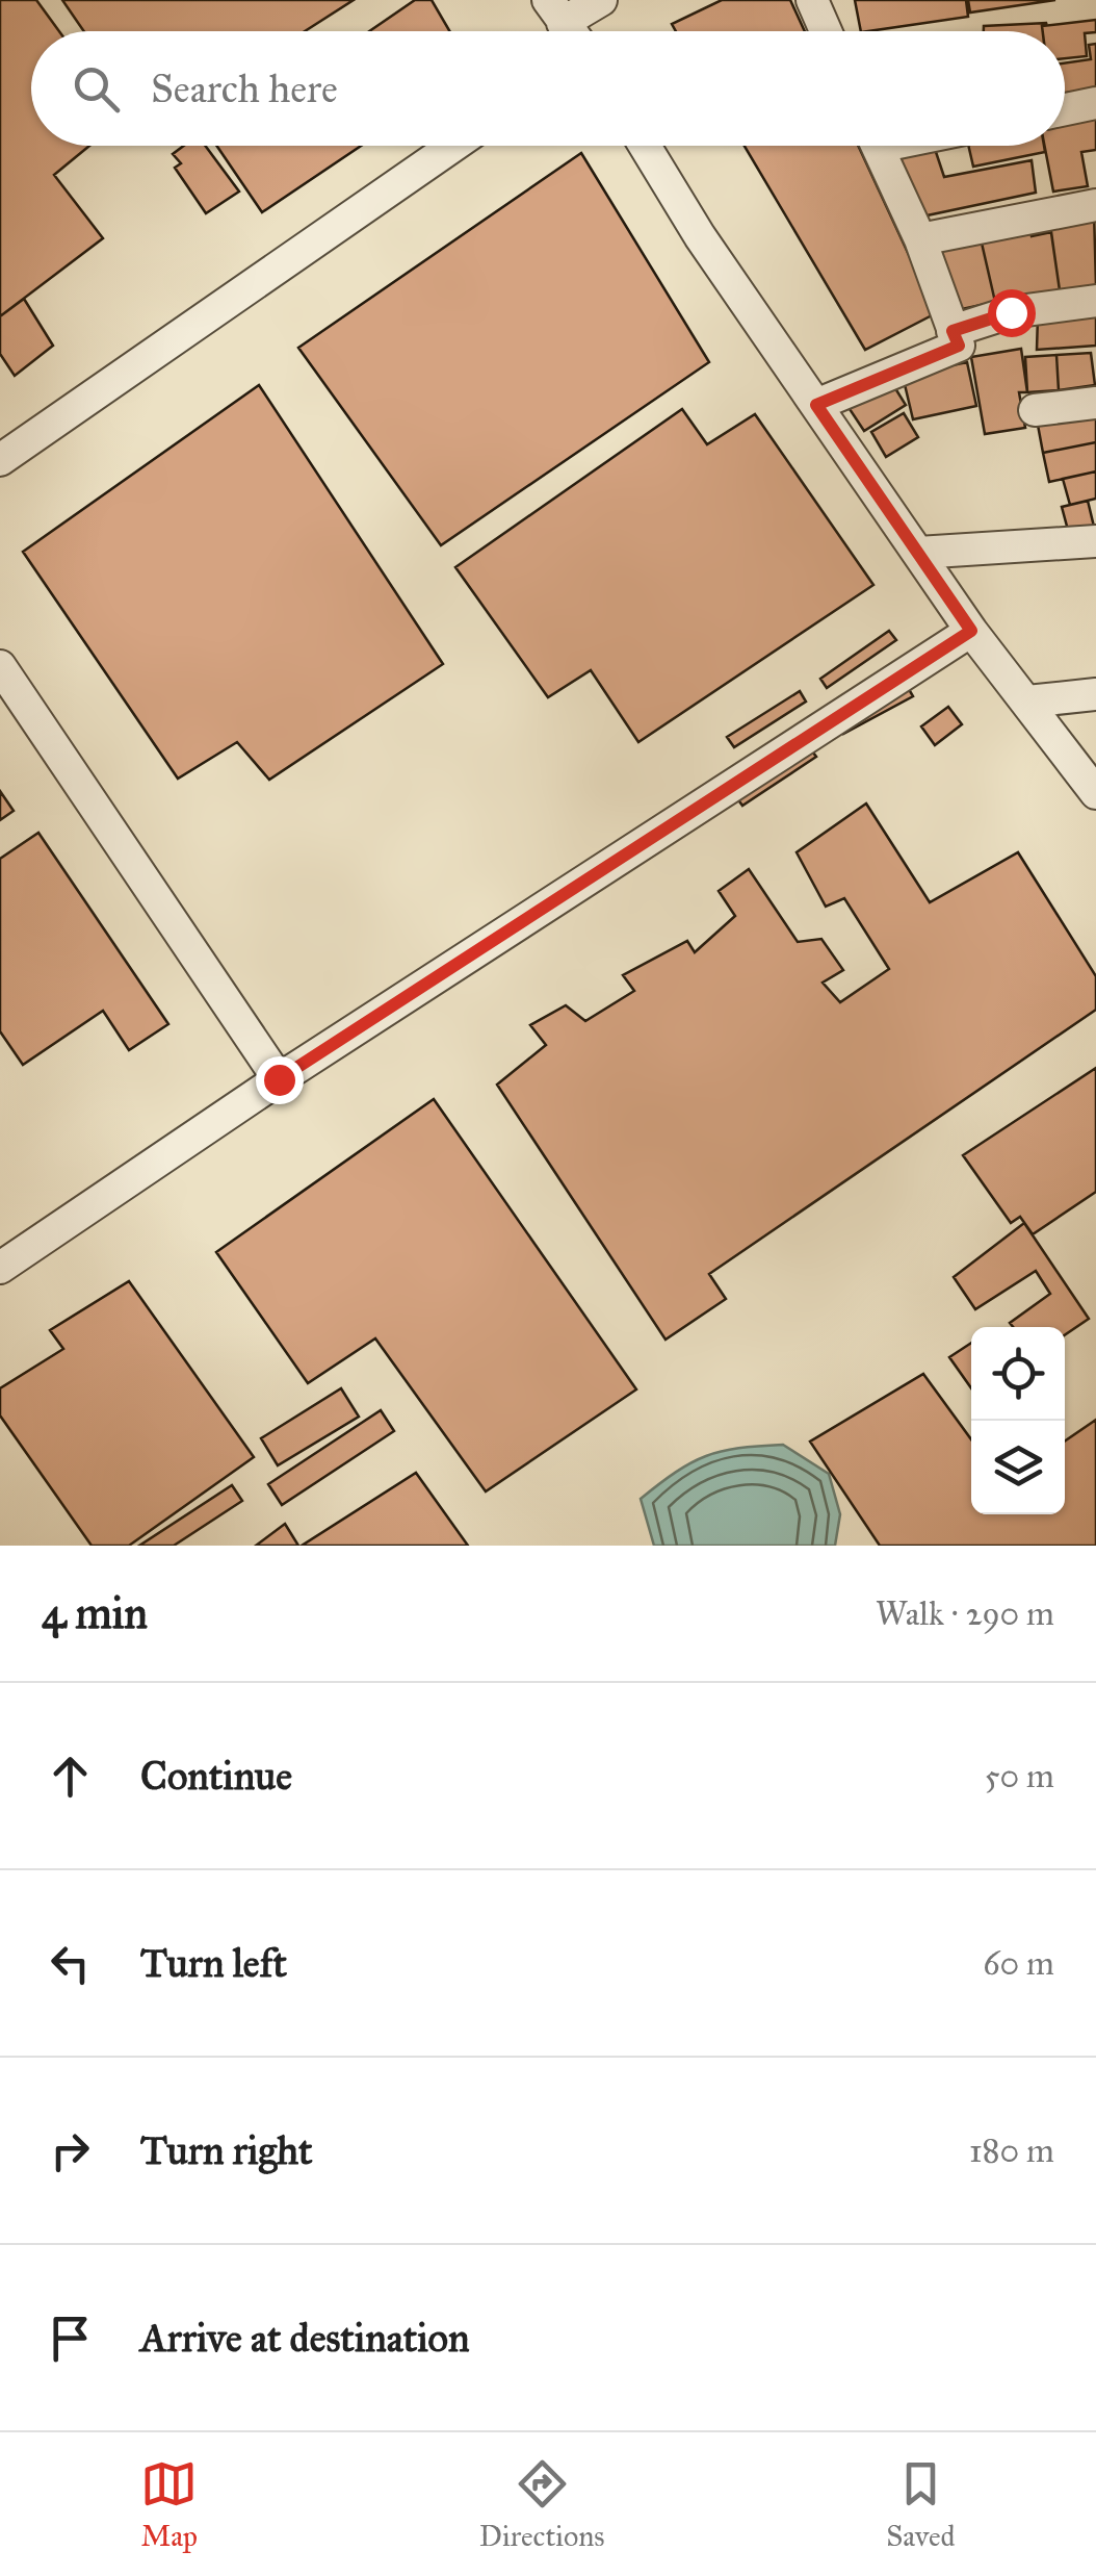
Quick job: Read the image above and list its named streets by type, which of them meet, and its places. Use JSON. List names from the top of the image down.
{
  "page": {
    "search": "Search here",
    "heading": ["4 min", "Walk · 290 m"],
    "list": [
      ["Continue", "50 m"],
      ["Turn left", "60 m"],
      ["Turn right", "180 m"],
      "Arrive at destination"
    ],
    "nav": ["Map", "Directions", "Saved"]
  }
}
